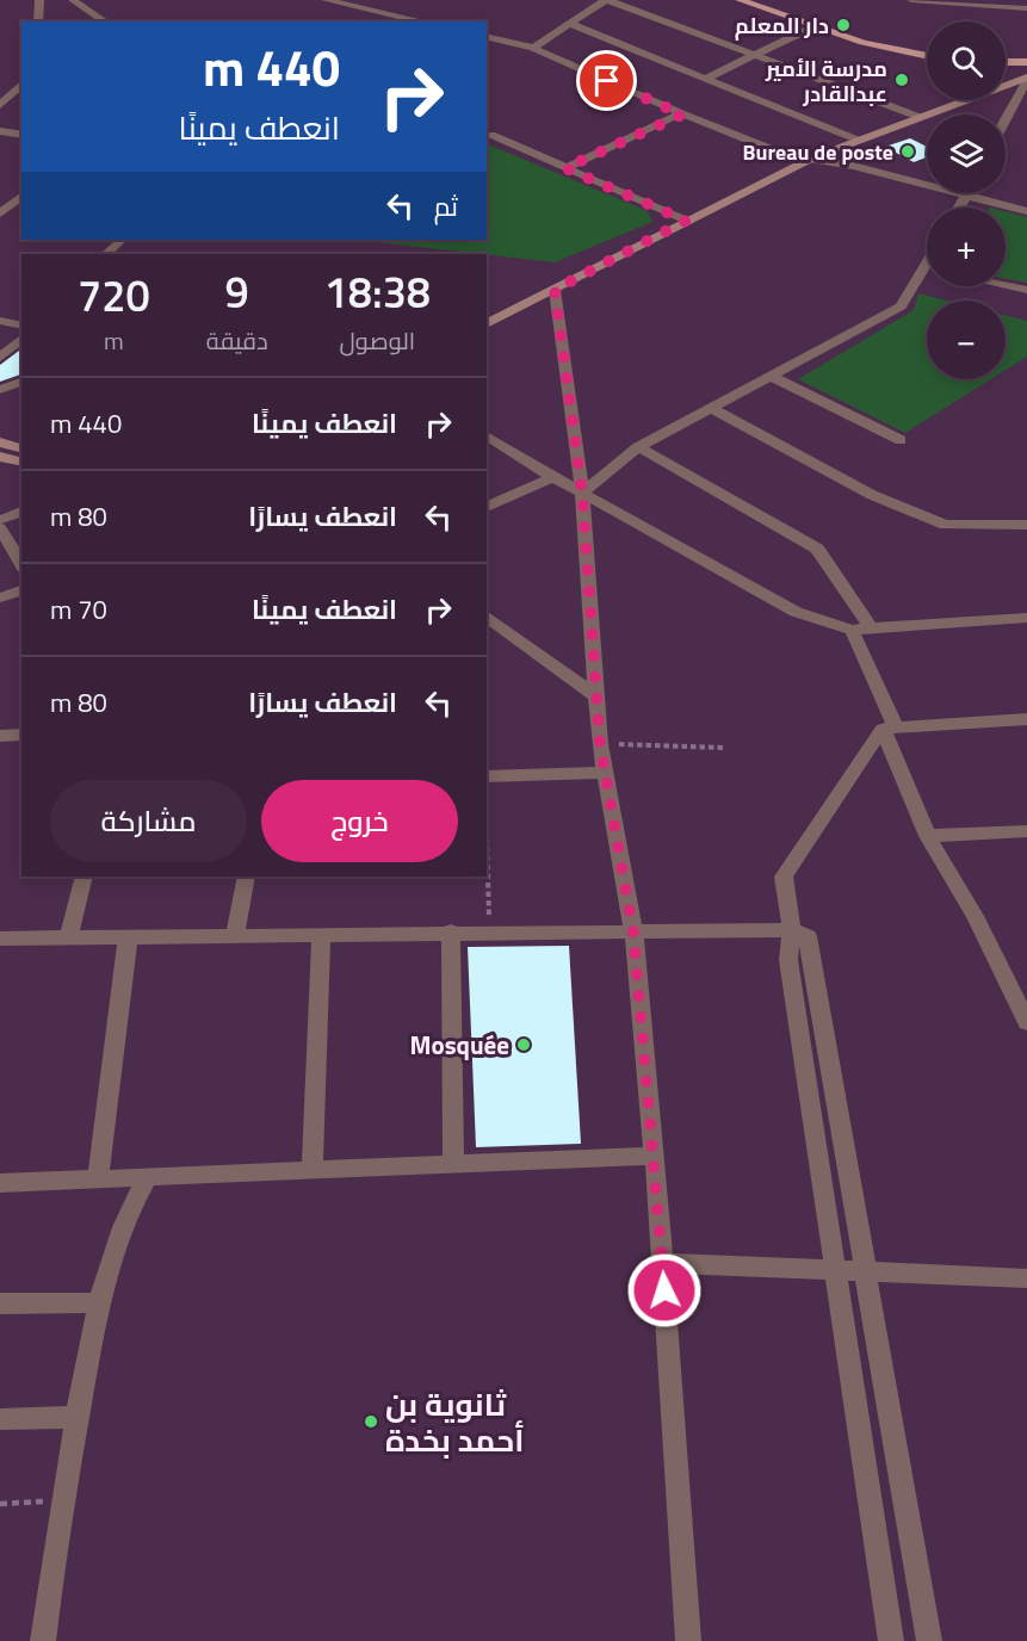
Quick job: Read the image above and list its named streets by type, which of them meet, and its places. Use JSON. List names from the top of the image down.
{
  "places": [
    "دار المعلم",
    "مدرسة الأمير عبدالقادر",
    "Bureau de poste",
    "Mosquée",
    "ثانوية بن أحمد بخدة"
  ],
  "page": {
    "map_buttons": ["+", "−"],
    "turn": ["440 m", "انعطف يمينًا"],
    "then": "ثم",
    "eta": [
      "18:38",
      "الوصول",
      "9",
      "دقيقة",
      "720",
      "m"
    ],
    "list": [
      {
        "name": "انعطف يمينًا",
        "value": "440 m"
      },
      {
        "name": "انعطف يسارًا",
        "value": "80 m"
      },
      {
        "name": "انعطف يمينًا",
        "value": "70 m"
      },
      {
        "name": "انعطف يسارًا",
        "value": "80 m"
      }
    ],
    "buttons": ["خروج", "مشاركة"]
  }
}
